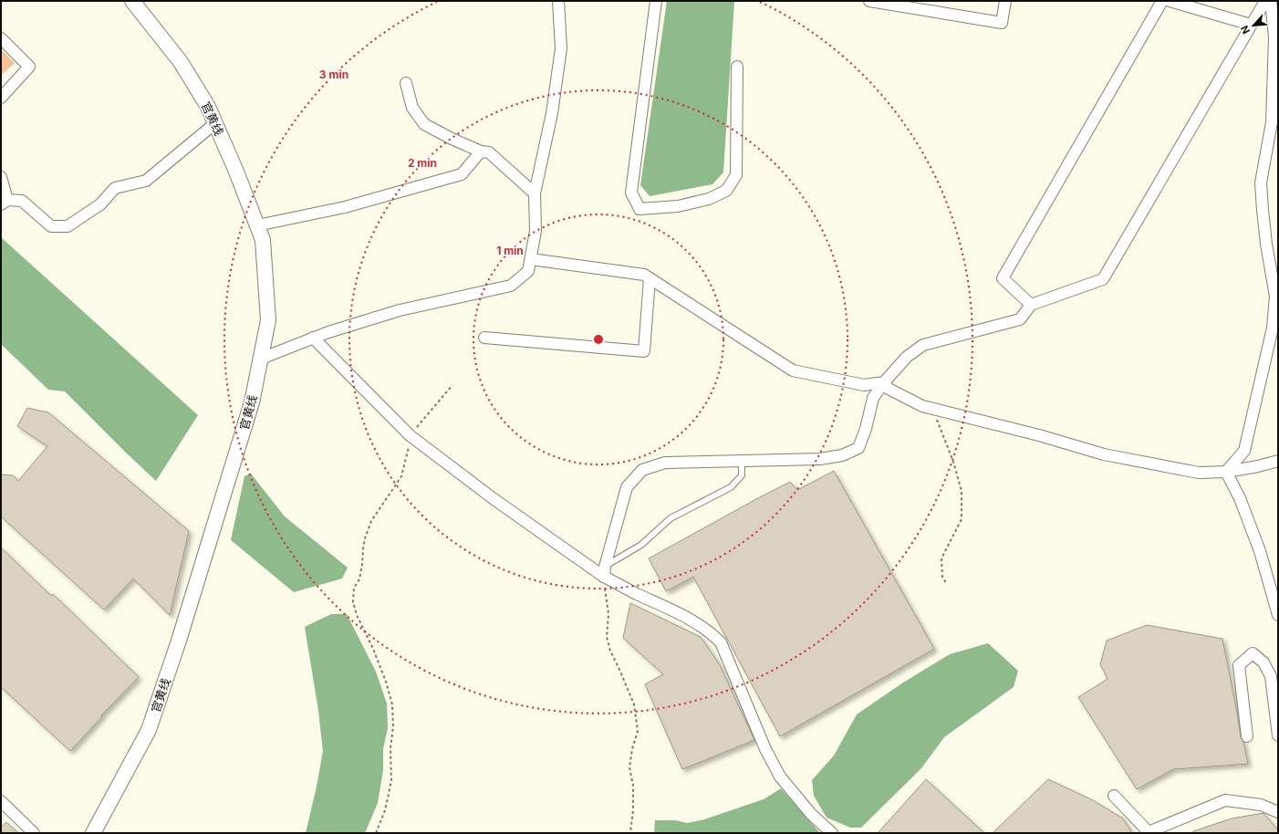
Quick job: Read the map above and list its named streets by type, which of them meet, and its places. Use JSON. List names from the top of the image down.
{
  "streets": {
    "street": ["官黄线"]
  },
  "north": "bottom left",
  "rings": ["3 min", "2 min", "1 min"]
}
